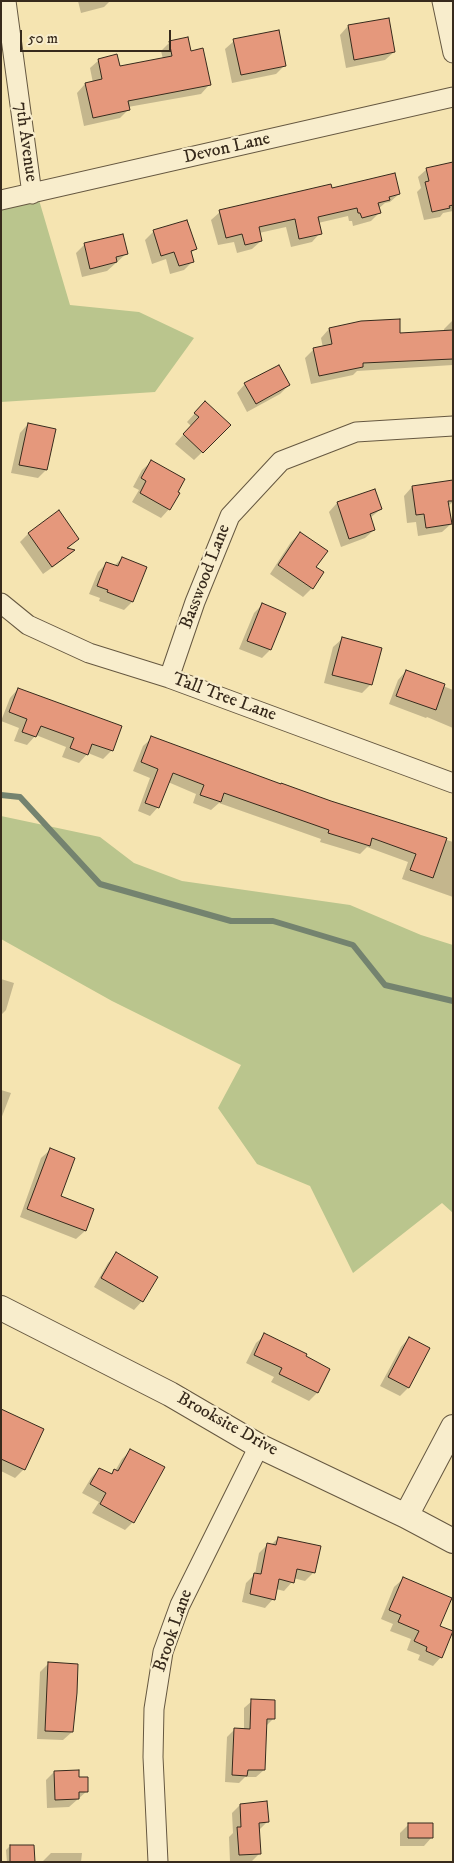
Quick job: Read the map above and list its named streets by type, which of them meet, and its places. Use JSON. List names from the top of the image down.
{
  "streets": {
    "street": [
      "7th Avenue",
      "Devon Lane",
      "Basswood Lane",
      "Tall Tree Lane",
      "Brooksite Drive",
      "Brook Lane"
    ]
  },
  "crossings": [
    ["7th Avenue", "Devon Lane"],
    ["Basswood Lane", "Tall Tree Lane"],
    ["Brooksite Drive", "Brook Lane"]
  ],
  "scale_bar": "50 m"
}
